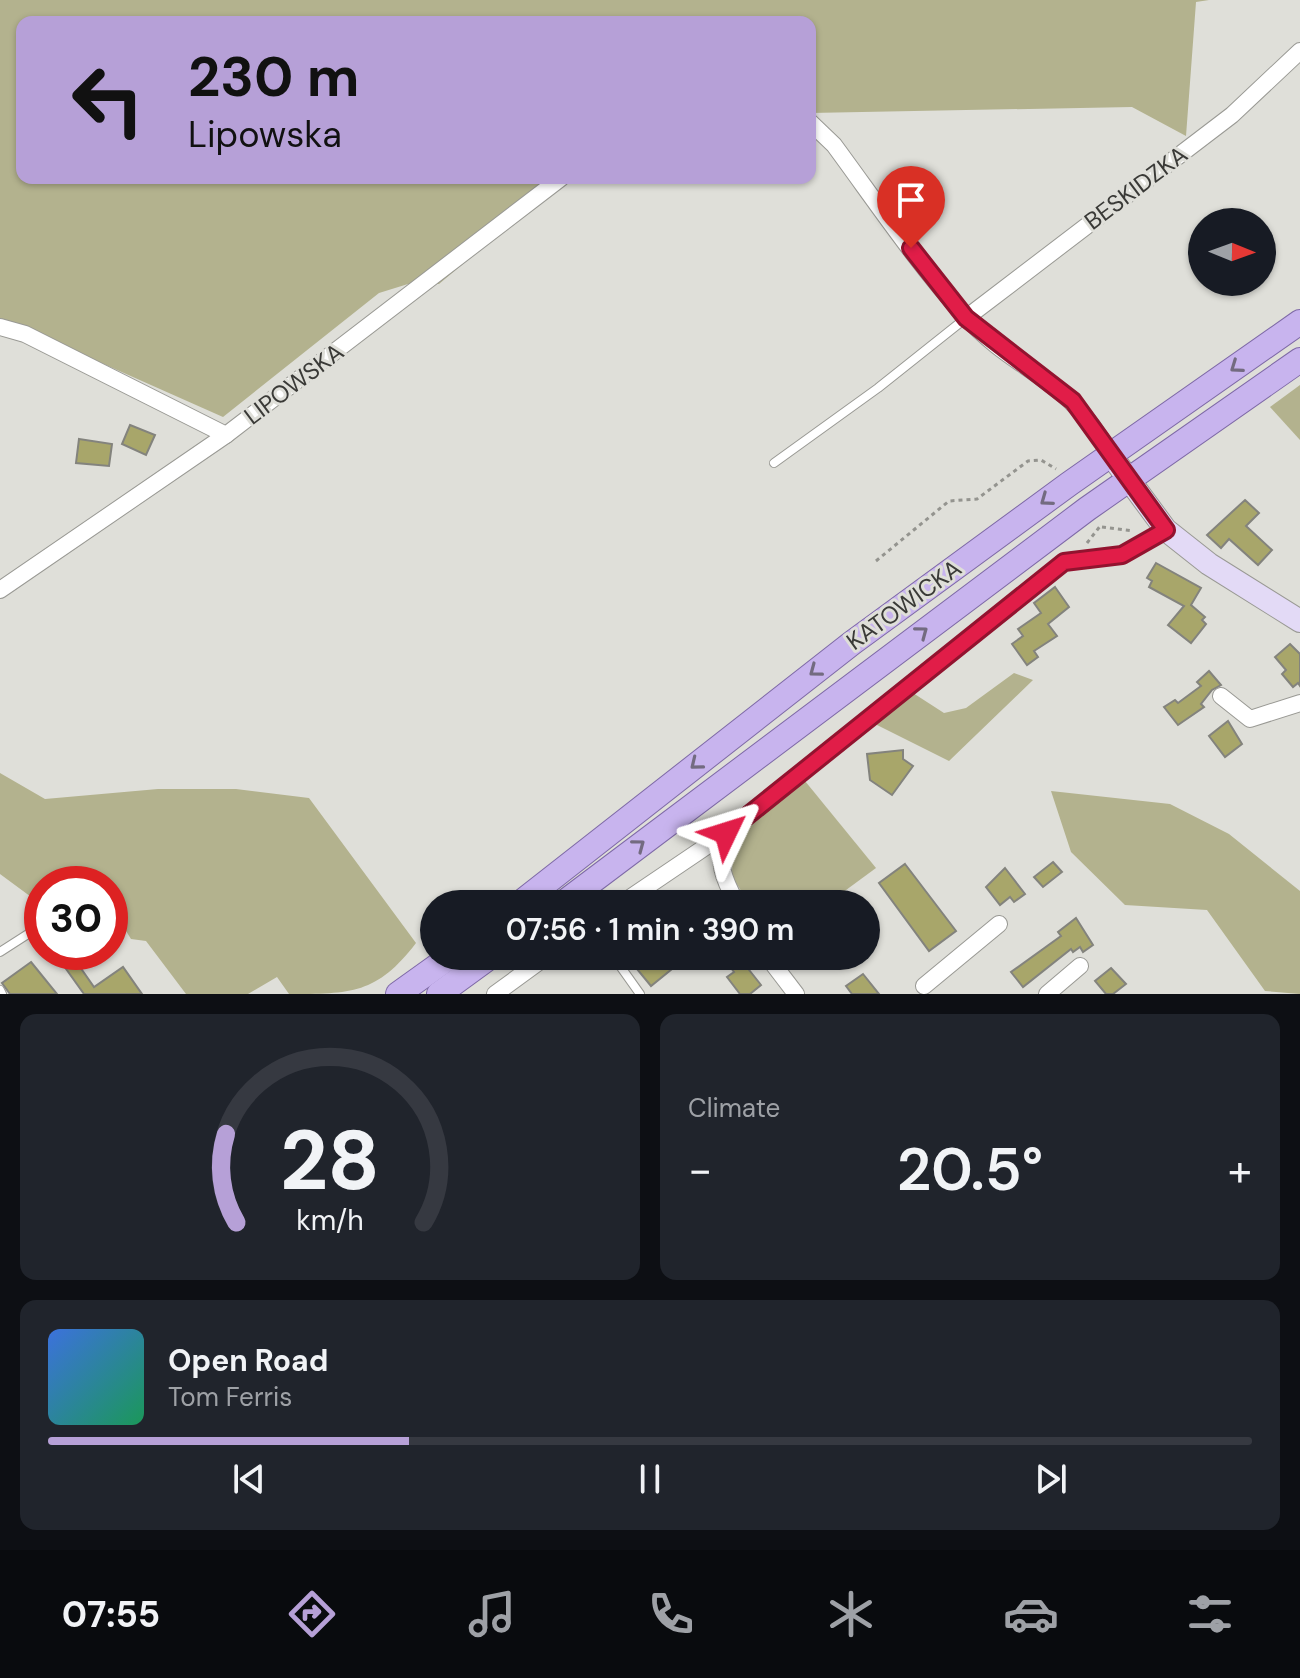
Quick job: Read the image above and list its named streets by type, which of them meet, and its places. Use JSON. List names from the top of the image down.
{
  "streets": {
    "main road": ["KATOWICKA"],
    "street": ["BESKIDZKA", "LIPOWSKA"]
  },
  "north": "right",
  "page": {
    "turn": ["230 m", "Lipowska"],
    "limit": "30",
    "trip": "07:56 · 1 min · 390 m",
    "tile": "Climate",
    "heat": ["−", "20.5°", "+"],
    "song": ["Open Road", "Tom Ferris"],
    "tabs": "07:55",
    "gauge": ["28", "km/h"]
  }
}
